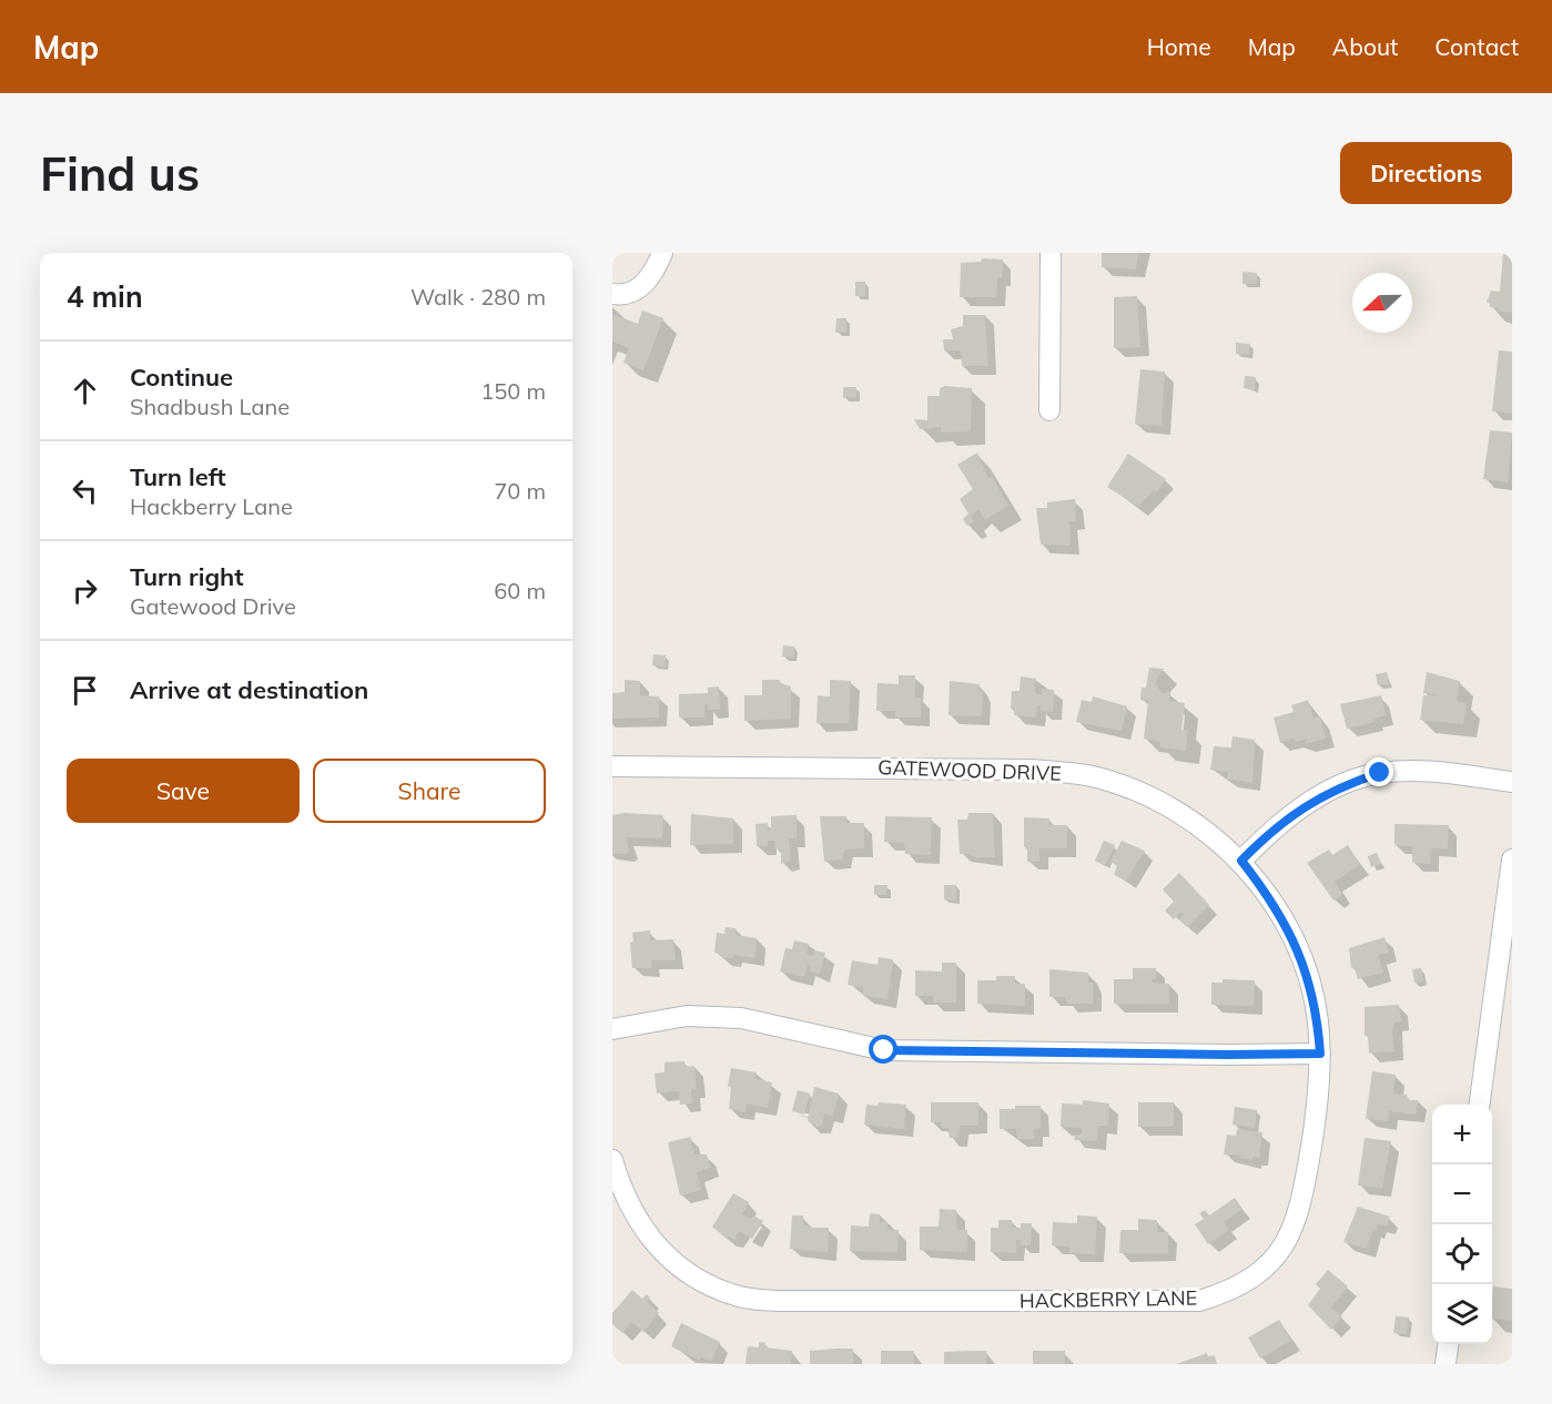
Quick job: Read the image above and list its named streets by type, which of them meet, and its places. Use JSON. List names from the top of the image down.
{
  "streets": {
    "street": ["GATEWOOD DRIVE", "HACKBERRY LANE"]
  },
  "crossings": [
    ["GATEWOOD DRIVE", "HACKBERRY LANE"]
  ],
  "north": "left",
  "page": {
    "header": "Map",
    "nav": [
      "Home",
      "Map",
      "About",
      "Contact"
    ],
    "buttons": [
      "Directions",
      ["Save", "Share"]
    ],
    "title": "Find us",
    "heading": ["4 min", "Walk · 280 m"],
    "list": [
      ["Continue", "Shadbush Lane", "150 m"],
      ["Turn left", "Hackberry Lane", "70 m"],
      ["Turn right", "Gatewood Drive", "60 m"],
      "Arrive at destination"
    ],
    "map_buttons": ["+", "−"]
  }
}
